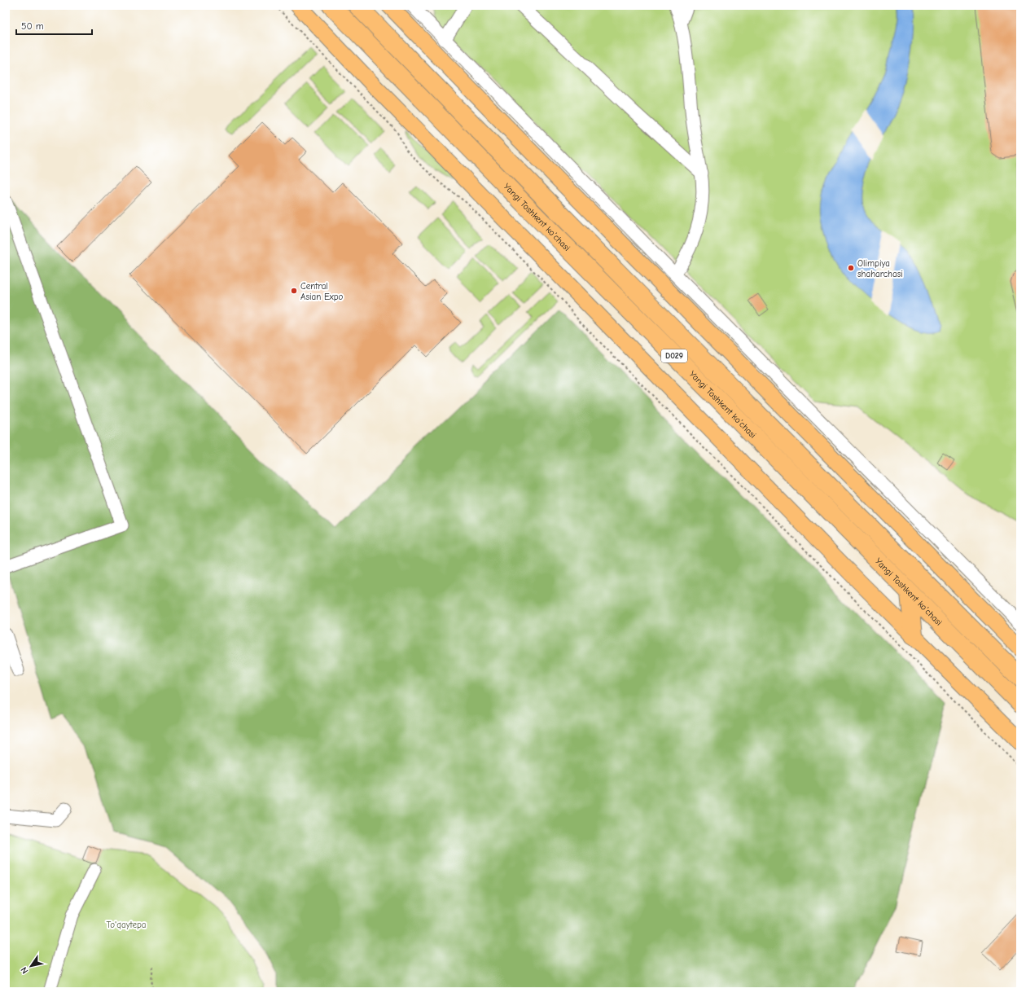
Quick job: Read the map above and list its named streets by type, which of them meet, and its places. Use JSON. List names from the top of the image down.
{
  "streets": {
    "highway": ["Yangi Toshkent ko‘chasi", "D029"]
  },
  "parks": ["To'qaytepa"],
  "places": ["Olimpiya shaharchasi", "Central Asian Expo"],
  "scale_bar": "50 m",
  "north": "bottom left"
}
